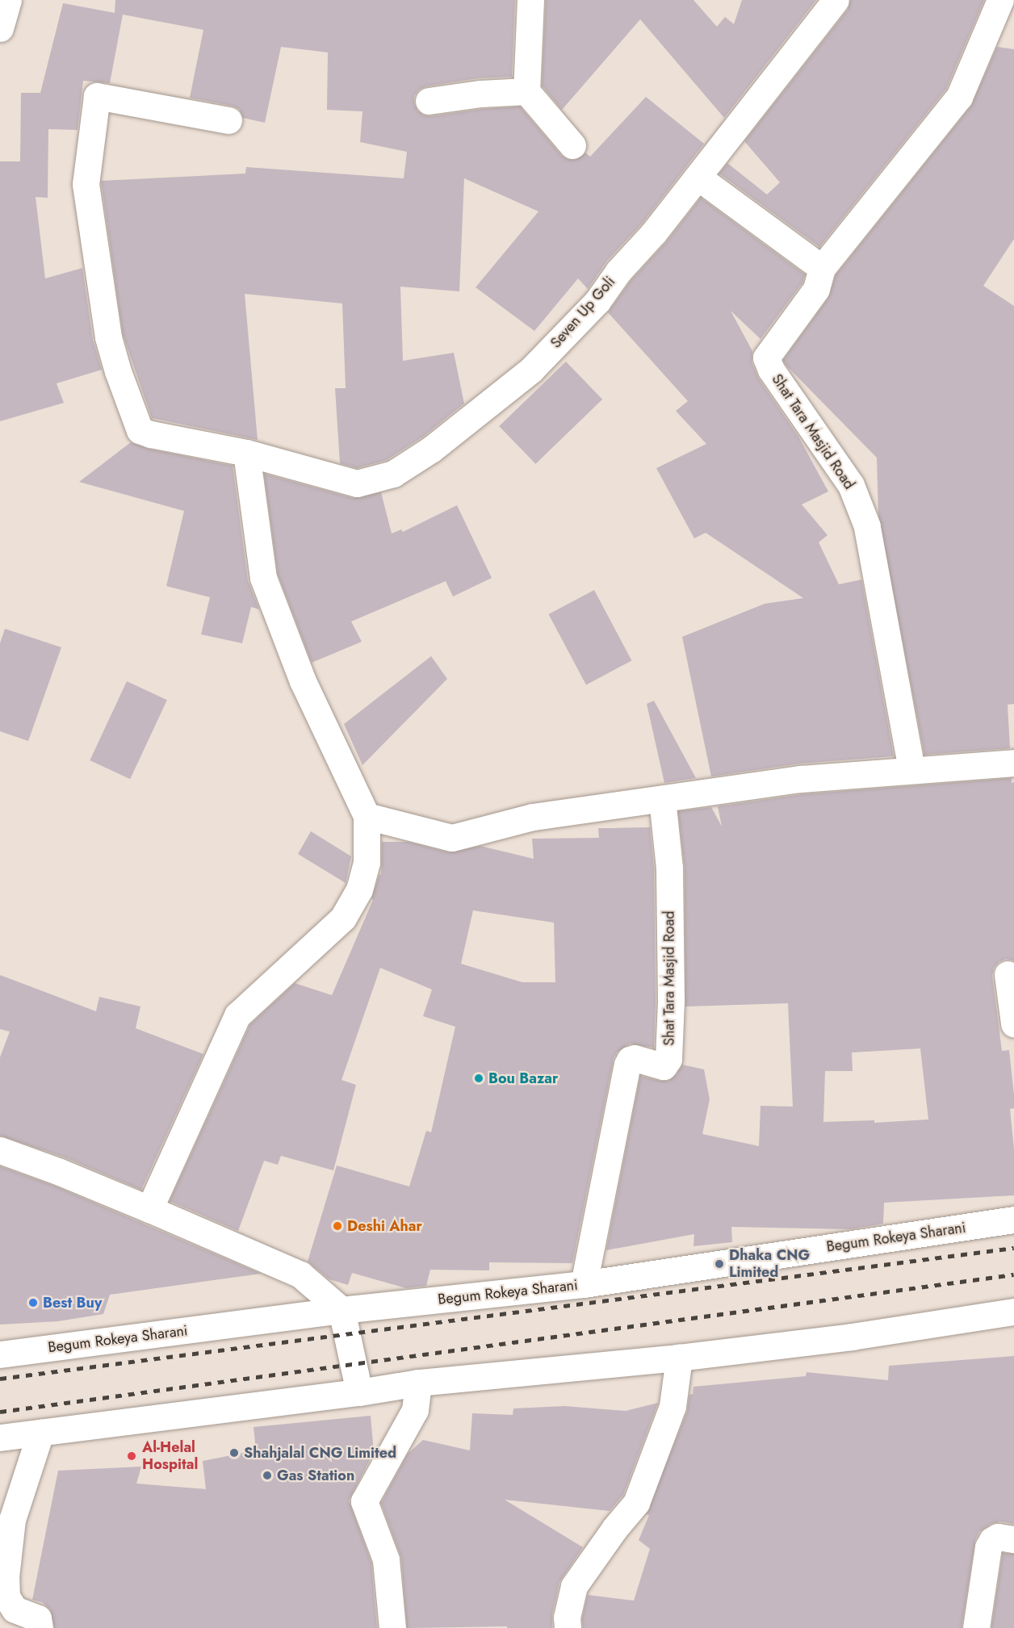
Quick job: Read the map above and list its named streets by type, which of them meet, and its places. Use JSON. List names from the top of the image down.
{
  "streets": {
    "street": ["Seven Up Goli", "Shat Tara Masjid Road", "Begum Rokeya Sharani"]
  },
  "crossings": [
    ["Shat Tara Masjid Road", "Begum Rokeya Sharani"]
  ],
  "places": [
    "Bou Bazar",
    "Deshi Ahar",
    "Dhaka CNG Limited",
    "Best Buy",
    "Shahjalal CNG Limited",
    "Al-Helal Hospital",
    "Gas Station"
  ]
}
